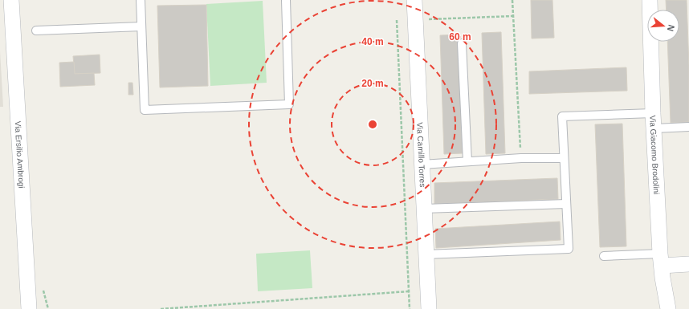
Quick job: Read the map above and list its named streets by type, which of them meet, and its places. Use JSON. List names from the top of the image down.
{
  "streets": {
    "street": ["Via Ersilio Ambrogi", "Via Camillo Torres", "Via Giacomo Brodolini"]
  },
  "north": "right",
  "rings": ["60 m", "40 m", "20 m"]
}
